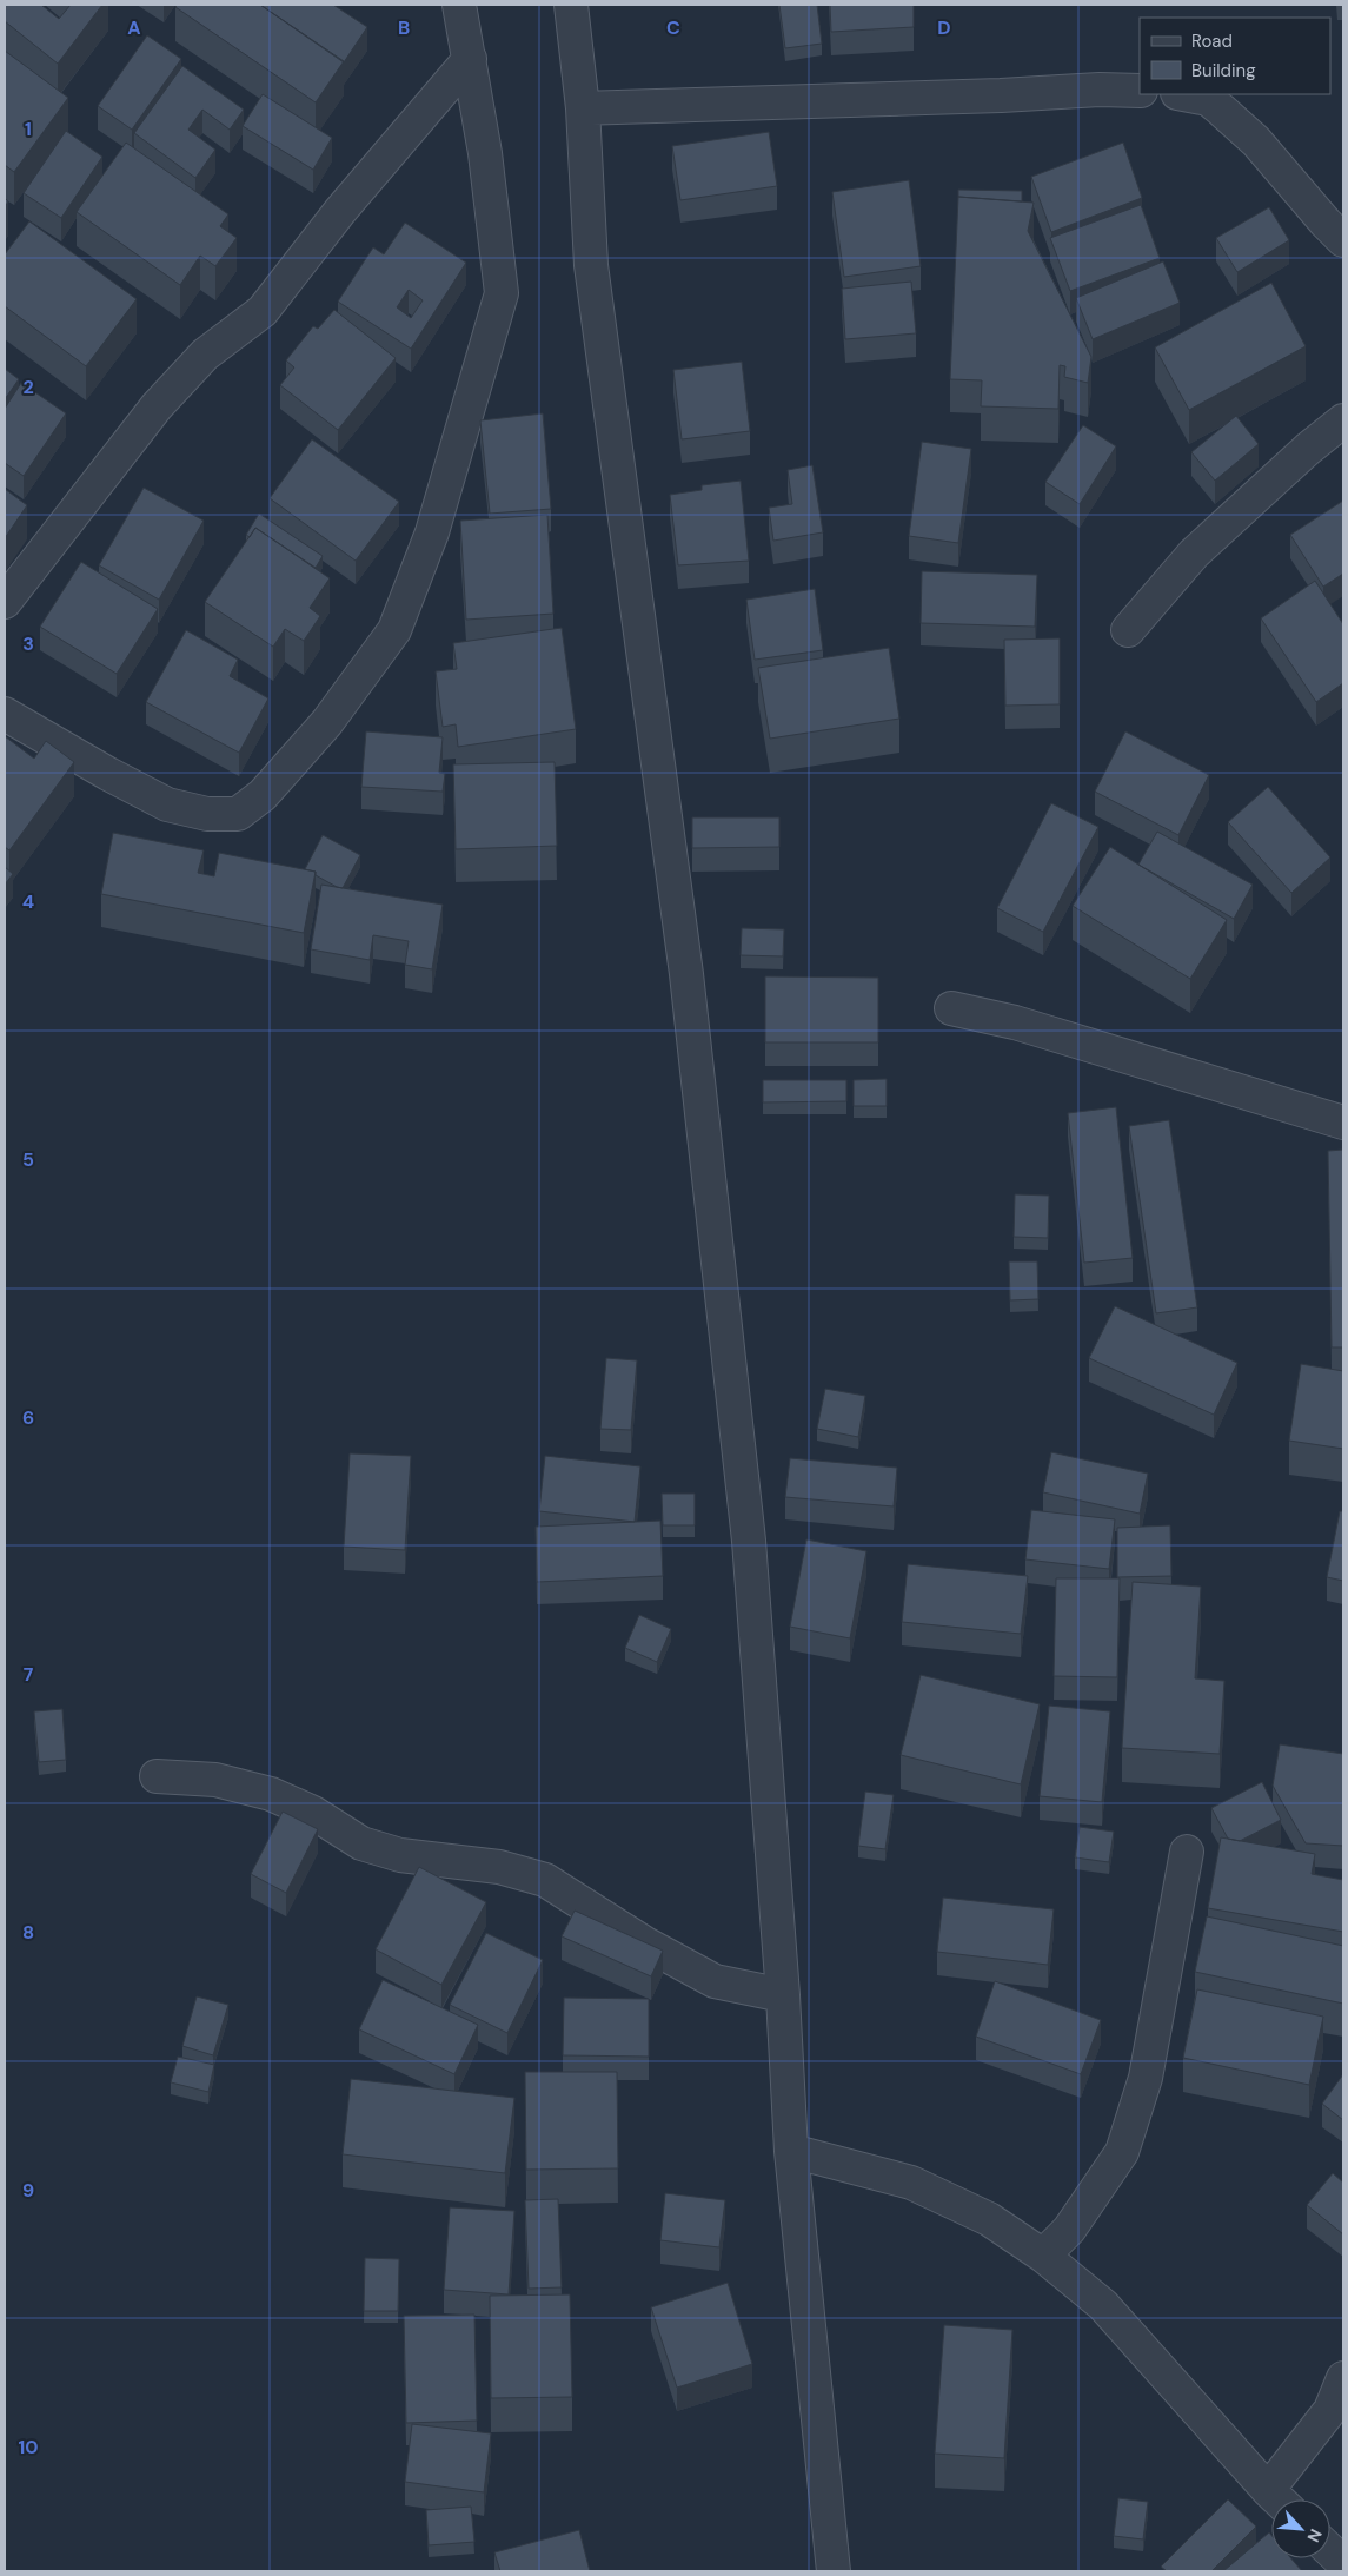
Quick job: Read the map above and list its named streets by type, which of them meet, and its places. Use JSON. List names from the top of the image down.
{
  "legend": ["Road", "Building"],
  "north": "bottom right",
  "grid": {
    "columns": [
      "A",
      "B",
      "C",
      "D"
    ],
    "rows": [
      "1",
      "2",
      "3",
      "4",
      "5",
      "6",
      "7",
      "8",
      "9",
      "10"
    ]
  }
}
